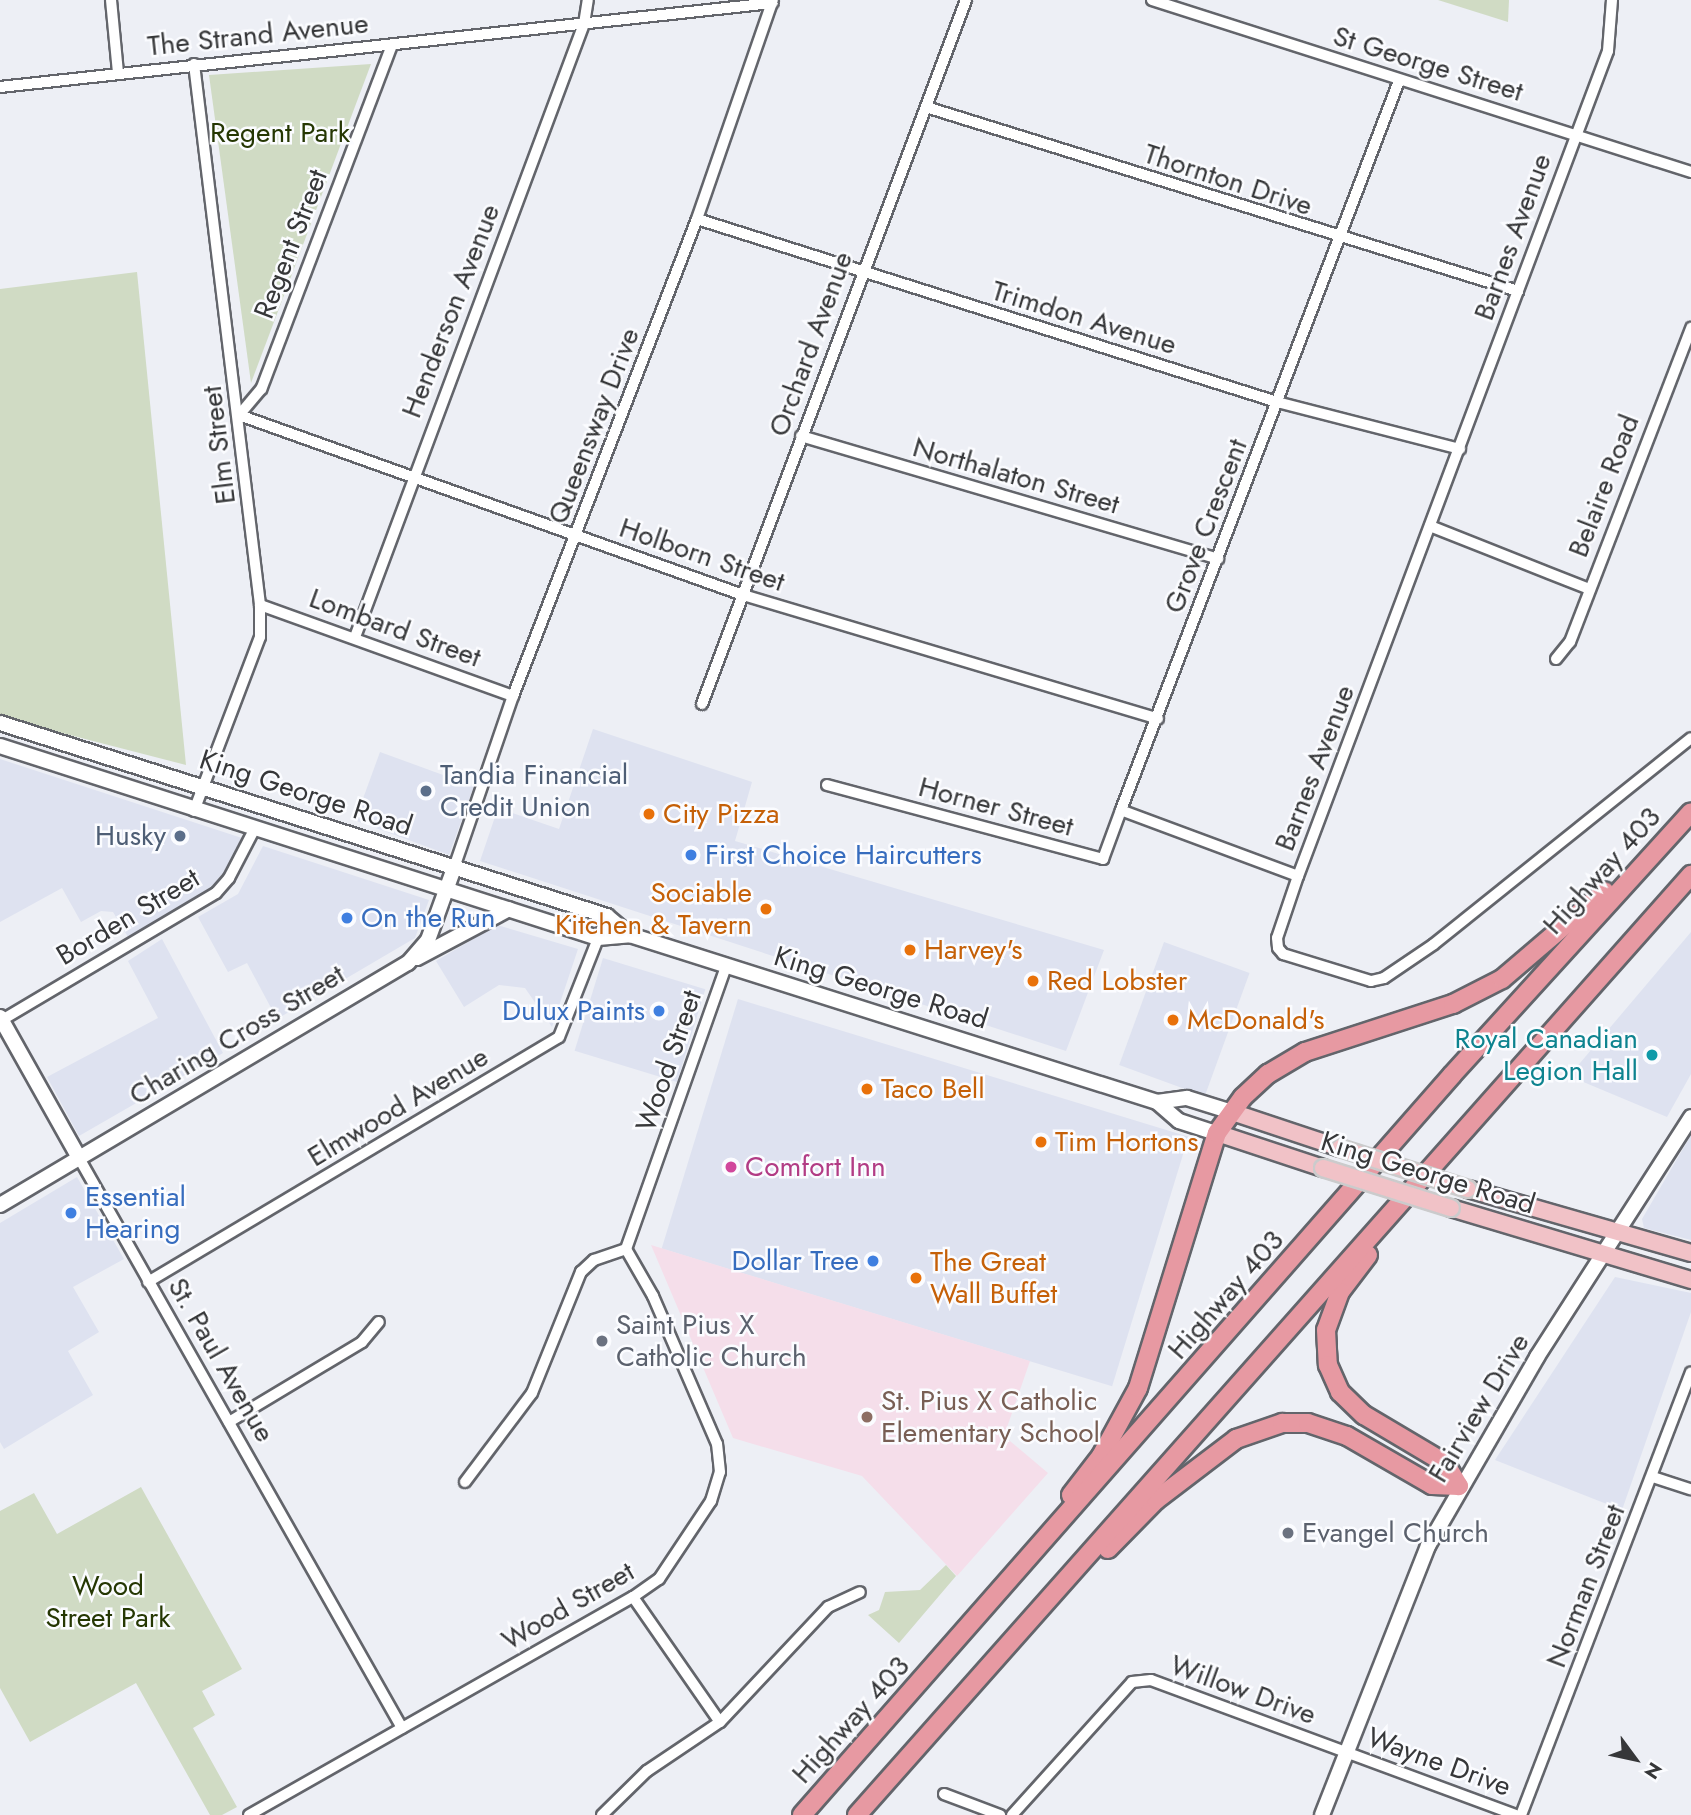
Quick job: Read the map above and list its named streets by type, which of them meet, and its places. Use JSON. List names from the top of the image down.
{
  "streets": {
    "highway": ["Highway 403"],
    "main road": [
      "King George Road",
      "Charing Cross Street",
      "St. Paul Avenue",
      "Fairview Drive"
    ],
    "street": [
      "The Strand Avenue",
      "St George Street",
      "Thornton Drive",
      "Barnes Avenue",
      "Regent Street",
      "Henderson Avenue",
      "Trimdon Avenue",
      "Orchard Avenue",
      "Queensway Drive",
      "Elm Street",
      "Northalaton Street",
      "Belaire Road",
      "Grove Crescent",
      "Holborn Street",
      "Lombard Street",
      "Horner Street",
      "Borden Street",
      "Wood Street",
      "Elmwood Avenue",
      "Norman Street",
      "Willow Drive",
      "Wayne Drive"
    ]
  },
  "crossings": [
    ["The Strand Avenue", "Regent Street"],
    ["The Strand Avenue", "Henderson Avenue"],
    ["The Strand Avenue", "Queensway Drive"],
    ["The Strand Avenue", "Elm Street"],
    ["St George Street", "Barnes Avenue"],
    ["St George Street", "Grove Crescent"],
    ["Thornton Drive", "Barnes Avenue"],
    ["Thornton Drive", "Orchard Avenue"],
    ["Thornton Drive", "Grove Crescent"],
    ["Barnes Avenue", "Trimdon Avenue"],
    ["Regent Street", "Elm Street"],
    ["Regent Street", "Holborn Street"],
    ["Henderson Avenue", "Holborn Street"],
    ["Henderson Avenue", "Lombard Street"],
    ["Trimdon Avenue", "Orchard Avenue"],
    ["Trimdon Avenue", "Queensway Drive"],
    ["Trimdon Avenue", "Grove Crescent"],
    ["Orchard Avenue", "Northalaton Street"],
    ["Orchard Avenue", "Holborn Street"],
    ["Queensway Drive", "Holborn Street"],
    ["Queensway Drive", "Lombard Street"],
    ["Queensway Drive", "King George Road"],
    ["Queensway Drive", "Charing Cross Street"],
    ["Elm Street", "Holborn Street"],
    ["Elm Street", "Lombard Street"],
    ["Elm Street", "King George Road"],
    ["Northalaton Street", "Grove Crescent"],
    ["Grove Crescent", "Holborn Street"],
    ["Grove Crescent", "Horner Street"],
    ["King George Road", "Borden Street"],
    ["King George Road", "Charing Cross Street"],
    ["King George Road", "Wood Street"],
    ["King George Road", "Elmwood Avenue"],
    ["King George Road", "Fairview Drive"],
    ["Borden Street", "St. Paul Avenue"],
    ["Charing Cross Street", "St. Paul Avenue"],
    ["Wood Street", "St. Paul Avenue"],
    ["Elmwood Avenue", "St. Paul Avenue"],
    ["Fairview Drive", "Willow Drive"],
    ["Fairview Drive", "Wayne Drive"],
    ["Willow Drive", "Wayne Drive"]
  ],
  "parks": ["Regent Park", "Wood Street Park"],
  "places": [
    "Tandia Financial Credit Union",
    "City Pizza",
    "Husky",
    "First Choice Haircutters",
    "Sociable Kitchen & Tavern",
    "On the Run",
    "Harvey's",
    "Red Lobster",
    "Dulux Paints",
    "McDonald's",
    "Royal Canadian Legion Hall",
    "Taco Bell",
    "Tim Hortons",
    "Comfort Inn",
    "Essential Hearing",
    "Dollar Tree",
    "The Great Wall Buffet",
    "Saint Pius X Catholic Church",
    "St. Pius X Catholic Elementary School",
    "Evangel Church"
  ],
  "north": "bottom right"
}
